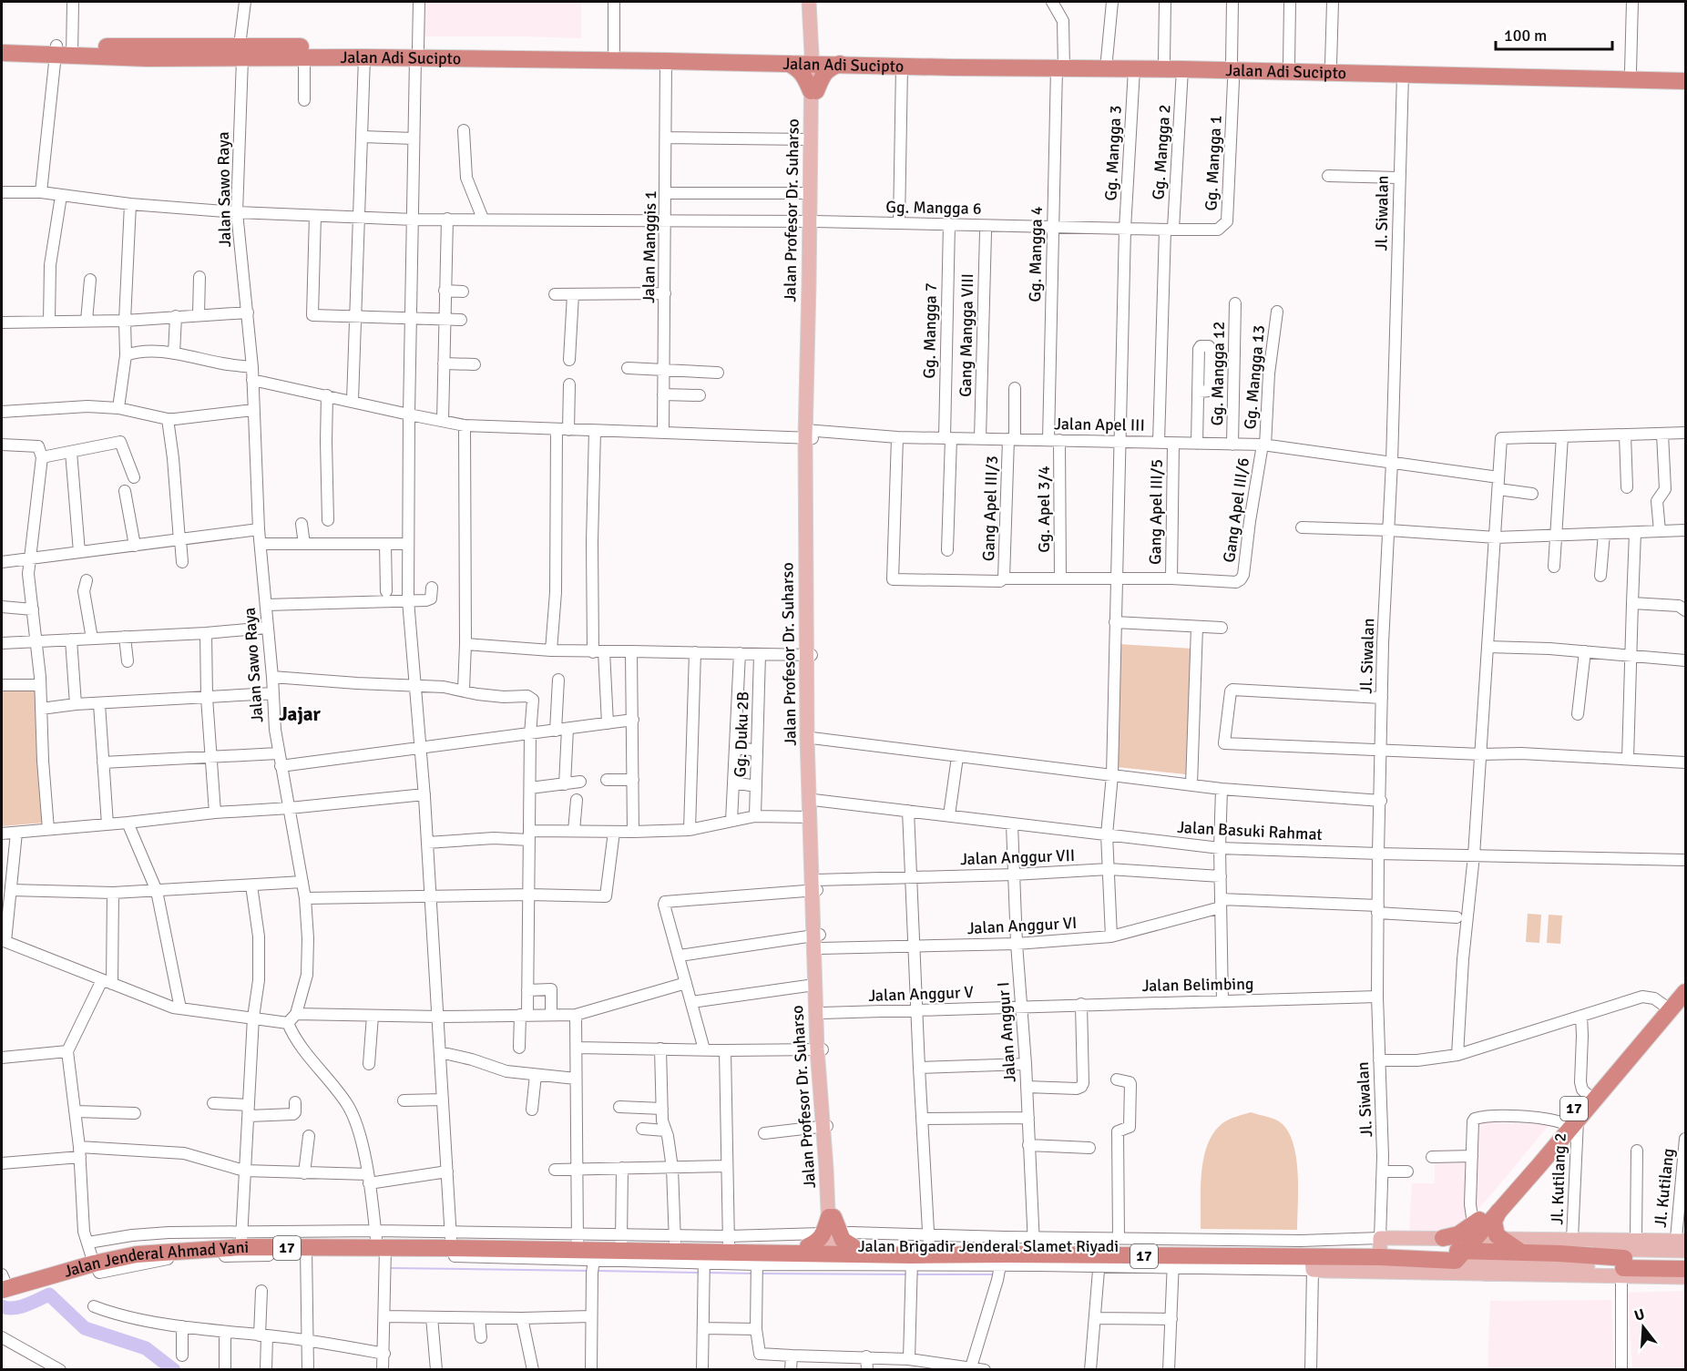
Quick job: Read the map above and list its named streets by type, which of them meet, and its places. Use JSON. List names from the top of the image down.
{
  "streets": {
    "highway": [
      "Jalan Adi Sucipto",
      "17",
      "Jalan Brigadir Jenderal Slamet Riyadi",
      "Jalan Jenderal Ahmad Yani"
    ],
    "main road": ["Jalan Profesor Dr. Suharso"],
    "street": [
      "Gg. Mangga 2",
      "Gg. Mangga 3",
      "Gg. Mangga 1",
      "Jalan Sawo Raya",
      "Gg. Mangga 6",
      "Jl. Siwalan",
      "Jalan Manggis 1",
      "Gg. Mangga 4",
      "Gg. Mangga 7",
      "Gang Mangga VIII",
      "Gg. Mangga 12",
      "Gg. Mangga 13",
      "Jalan Apel III",
      "Gang Apel III/3",
      "Gg. Apel 3/4",
      "Gang Apel III/6",
      "Gang Apel III/5",
      "Gg. Duku 2B",
      "Jalan Basuki Rahmat",
      "Jalan Anggur VII",
      "Jalan Anggur VI",
      "Jalan Belimbing",
      "Jalan Anggur V",
      "Jalan Anggur I",
      "Jl. Kutilang 2",
      "Jl. Kutilang"
    ]
  },
  "crossings": [
    ["Jalan Adi Sucipto", "Gg. Mangga 2"],
    ["Jalan Adi Sucipto", "Gg. Mangga 3"],
    ["Jalan Adi Sucipto", "Jalan Sawo Raya"],
    ["Jalan Adi Sucipto", "Jalan Profesor Dr. Suharso"],
    ["Jalan Adi Sucipto", "Jl. Siwalan"],
    ["Jalan Adi Sucipto", "Jalan Manggis 1"],
    ["Jalan Adi Sucipto", "Gg. Mangga 4"],
    ["Gg. Mangga 2", "Gg. Mangga 1"],
    ["Gg. Mangga 2", "Jalan Apel III"],
    ["Gg. Mangga 3", "Gg. Mangga 1"],
    ["Gg. Mangga 3", "Gg. Mangga 6"],
    ["Gg. Mangga 3", "Jalan Apel III"],
    ["Gg. Mangga 3", "Jalan Basuki Rahmat"],
    ["Gg. Mangga 3", "Jalan Anggur VII"],
    ["Gg. Mangga 3", "Jalan Anggur VI"],
    ["Gg. Mangga 1", "Gg. Mangga 6"],
    ["Jalan Sawo Raya", "Gg. Mangga 6"],
    ["Jalan Sawo Raya", "Jalan Apel III"],
    ["Gg. Mangga 6", "Jalan Profesor Dr. Suharso"],
    ["Gg. Mangga 6", "Jalan Manggis 1"],
    ["Gg. Mangga 6", "Gg. Mangga 4"],
    ["Gg. Mangga 6", "Gg. Mangga 7"],
    ["Jalan Profesor Dr. Suharso", "Jalan Apel III"],
    ["Jalan Profesor Dr. Suharso", "Jalan Basuki Rahmat"],
    ["Jalan Profesor Dr. Suharso", "Jalan Anggur VII"],
    ["Jalan Profesor Dr. Suharso", "Jalan Anggur VI"],
    ["Jalan Profesor Dr. Suharso", "Jalan Anggur V"],
    ["Jalan Profesor Dr. Suharso", "Jalan Brigadir Jenderal Slamet Riyadi"],
    ["Jl. Siwalan", "Jalan Apel III"],
    ["Jl. Siwalan", "Jalan Basuki Rahmat"],
    ["Jl. Siwalan", "Jalan Anggur VI"],
    ["Jl. Siwalan", "Jalan Belimbing"],
    ["Jl. Siwalan", "Jalan Brigadir Jenderal Slamet Riyadi"],
    ["Jalan Manggis 1", "Jalan Apel III"],
    ["Gg. Mangga 4", "Jalan Apel III"],
    ["Gg. Mangga 4", "Gg. Apel 3/4"],
    ["Gg. Mangga 7", "Jalan Apel III"],
    ["Gang Mangga VIII", "Jalan Apel III"],
    ["Gg. Mangga 12", "Jalan Apel III"],
    ["Gg. Mangga 13", "Jalan Apel III"],
    ["Gg. Mangga 13", "Gang Apel III/6"],
    ["Jalan Apel III", "Gang Apel III/3"],
    ["Jalan Apel III", "Gg. Apel 3/4"],
    ["Jalan Apel III", "Gang Apel III/6"],
    ["Gang Apel III/6", "Gang Apel III/5"],
    ["Jalan Basuki Rahmat", "Jalan Anggur I"],
    ["Jalan Anggur VII", "Jalan Anggur VI"],
    ["Jalan Anggur VII", "Jalan Anggur I"],
    ["Jalan Anggur VI", "Jalan Anggur I"],
    ["Jalan Belimbing", "Jalan Anggur V"],
    ["Jalan Belimbing", "Jalan Anggur I"],
    ["Jalan Anggur V", "Jalan Anggur I"],
    ["Jalan Anggur I", "Jalan Brigadir Jenderal Slamet Riyadi"],
    ["17", "Jl. Kutilang 2"],
    ["17", "Jalan Brigadir Jenderal Slamet Riyadi"],
    ["Jalan Brigadir Jenderal Slamet Riyadi", "Jalan Jenderal Ahmad Yani"]
  ],
  "districts": ["Jajar"],
  "scale_bar": "100 m",
  "north": "top"
}
